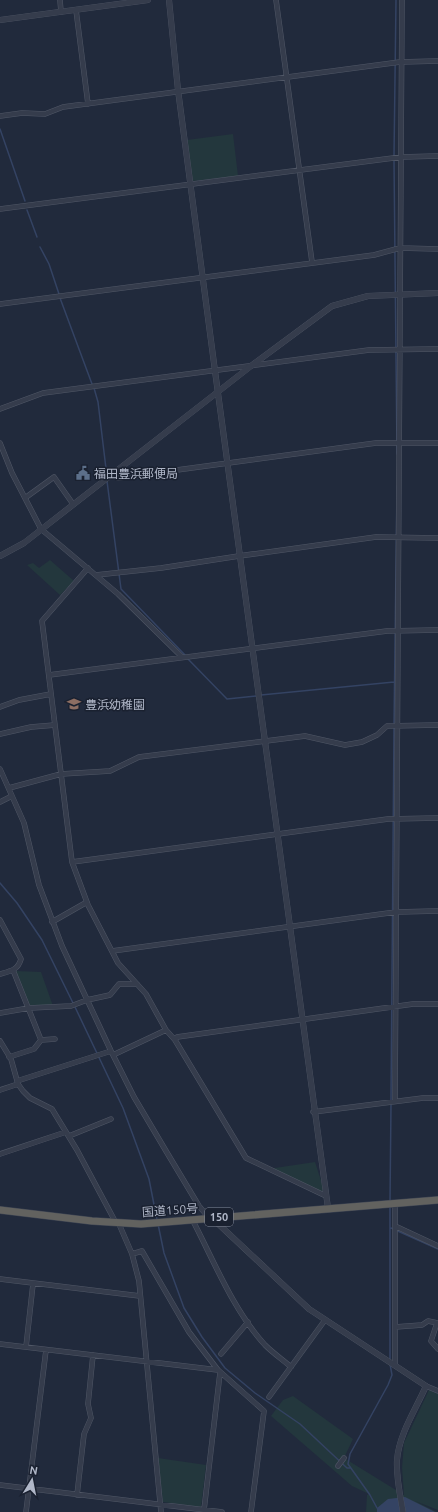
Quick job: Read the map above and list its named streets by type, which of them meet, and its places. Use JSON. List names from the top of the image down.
{
  "streets": {
    "highway": ["国道150号", "150"]
  },
  "places": {
    "public building": ["福田豊浜郵便局"],
    "school or university": ["豊浜幼稚園"]
  },
  "north": "top"
}
